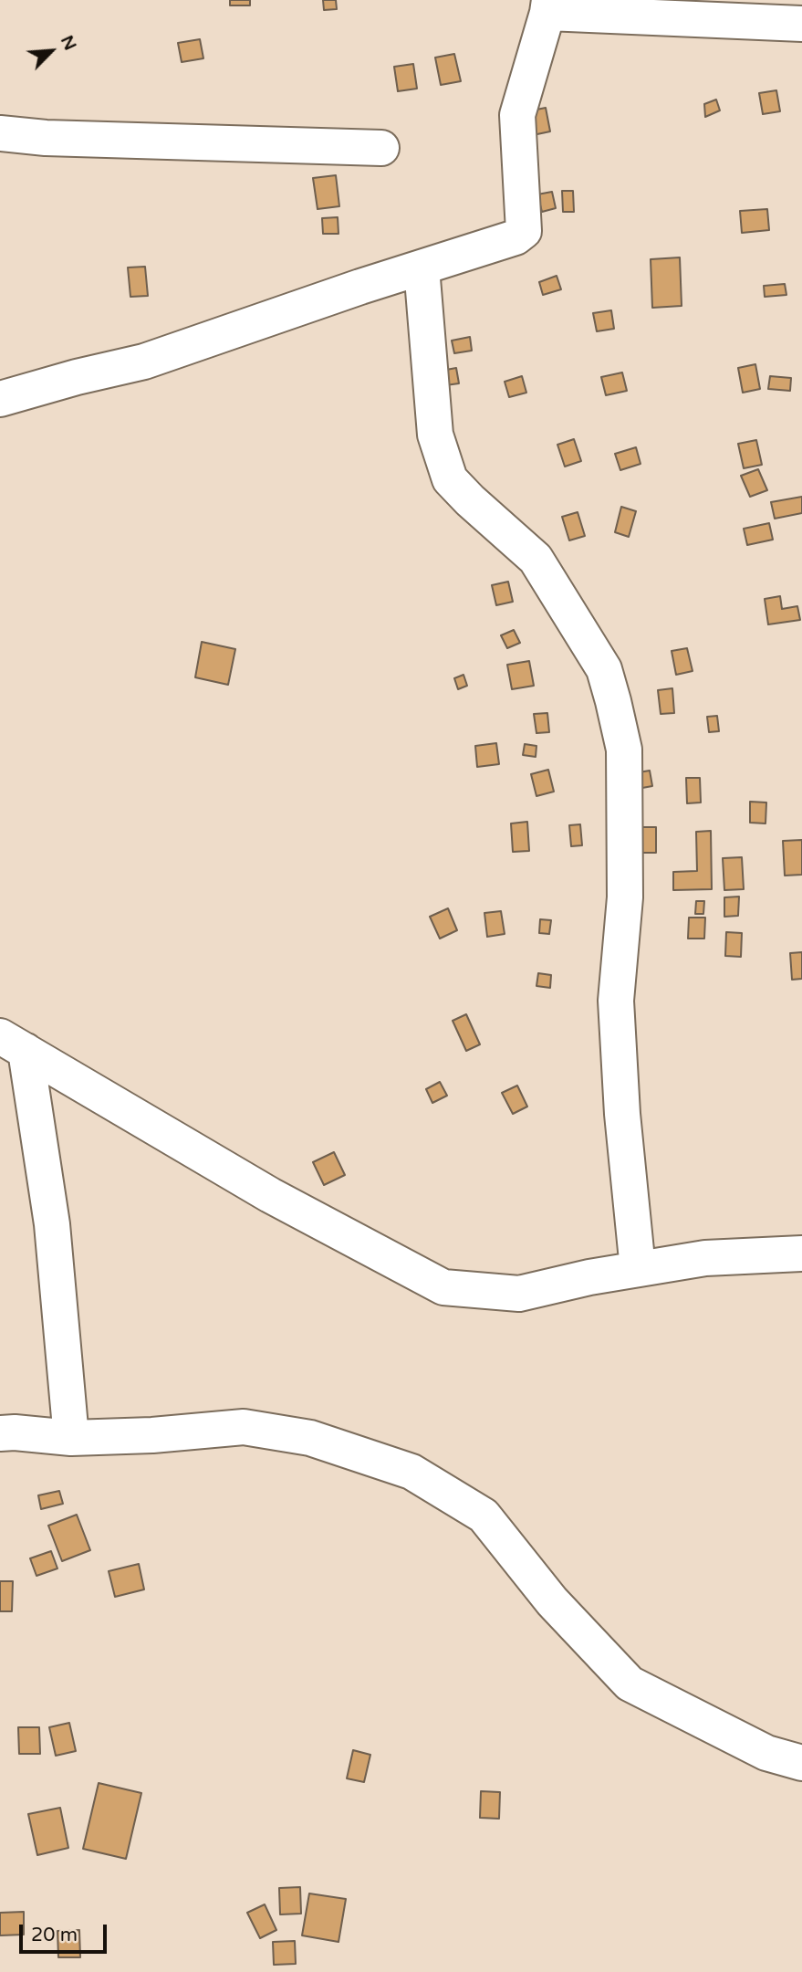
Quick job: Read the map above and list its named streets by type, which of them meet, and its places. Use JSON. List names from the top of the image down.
{
  "scale_bar": "20 m",
  "north": "top right"
}
